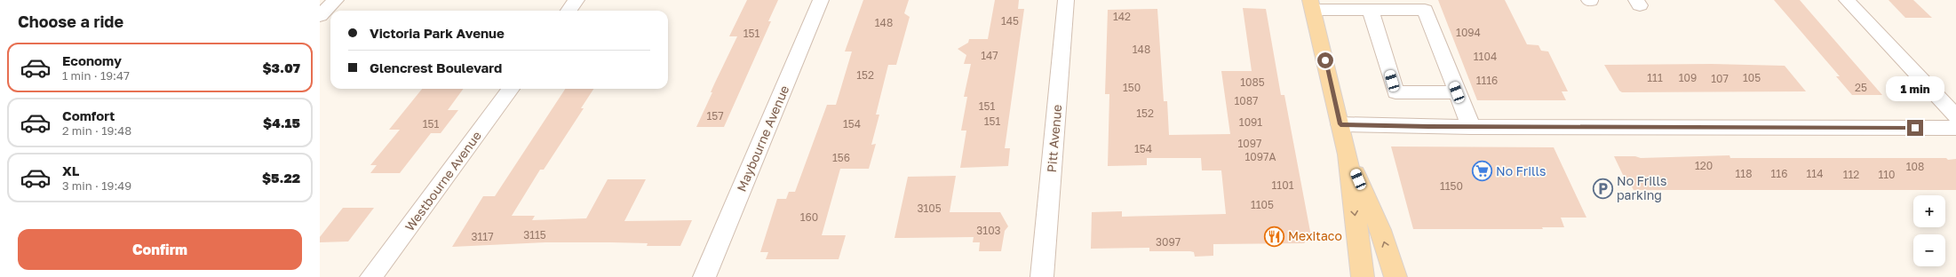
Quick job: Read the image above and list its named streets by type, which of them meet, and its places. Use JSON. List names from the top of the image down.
{
  "streets": {
    "street": ["Maybourne Avenue", "Pitt Avenue", "Westbourne Avenue"]
  },
  "places": {
    "supermarket": ["No Frills"],
    "parking": ["No Frills parking"],
    "restaurant": ["Mexitaco"]
  },
  "house_numbers": [
    "142",
    "145",
    "148",
    "1094",
    "151",
    "148",
    "147",
    "1104",
    "152",
    "111",
    "109",
    "105",
    "107",
    "1116",
    "1085",
    "150",
    "25",
    "1087",
    "151",
    "152",
    "157",
    "151",
    "1091",
    "151",
    "154",
    "1097",
    "154",
    "1097A",
    "156",
    "120",
    "108",
    "118",
    "116",
    "114",
    "112",
    "110",
    "1101",
    "1150",
    "1105",
    "3105",
    "160",
    "3103",
    "3115",
    "3117",
    "3097"
  ],
  "page": {
    "heading": "Choose a ride",
    "banner": ["Victoria Park Avenue", "Glencrest Boulevard"],
    "list": [
      {
        "name": "Economy",
        "note": "1 min · 19:47",
        "value": "$3.07"
      },
      {
        "name": "Comfort",
        "note": "2 min · 19:48",
        "value": "$4.15"
      },
      {
        "name": "XL",
        "note": "3 min · 19:49",
        "value": "$5.22"
      }
    ],
    "bubble": "1 min",
    "map_buttons": ["+", "−"],
    "buttons": "Confirm"
  }
}
